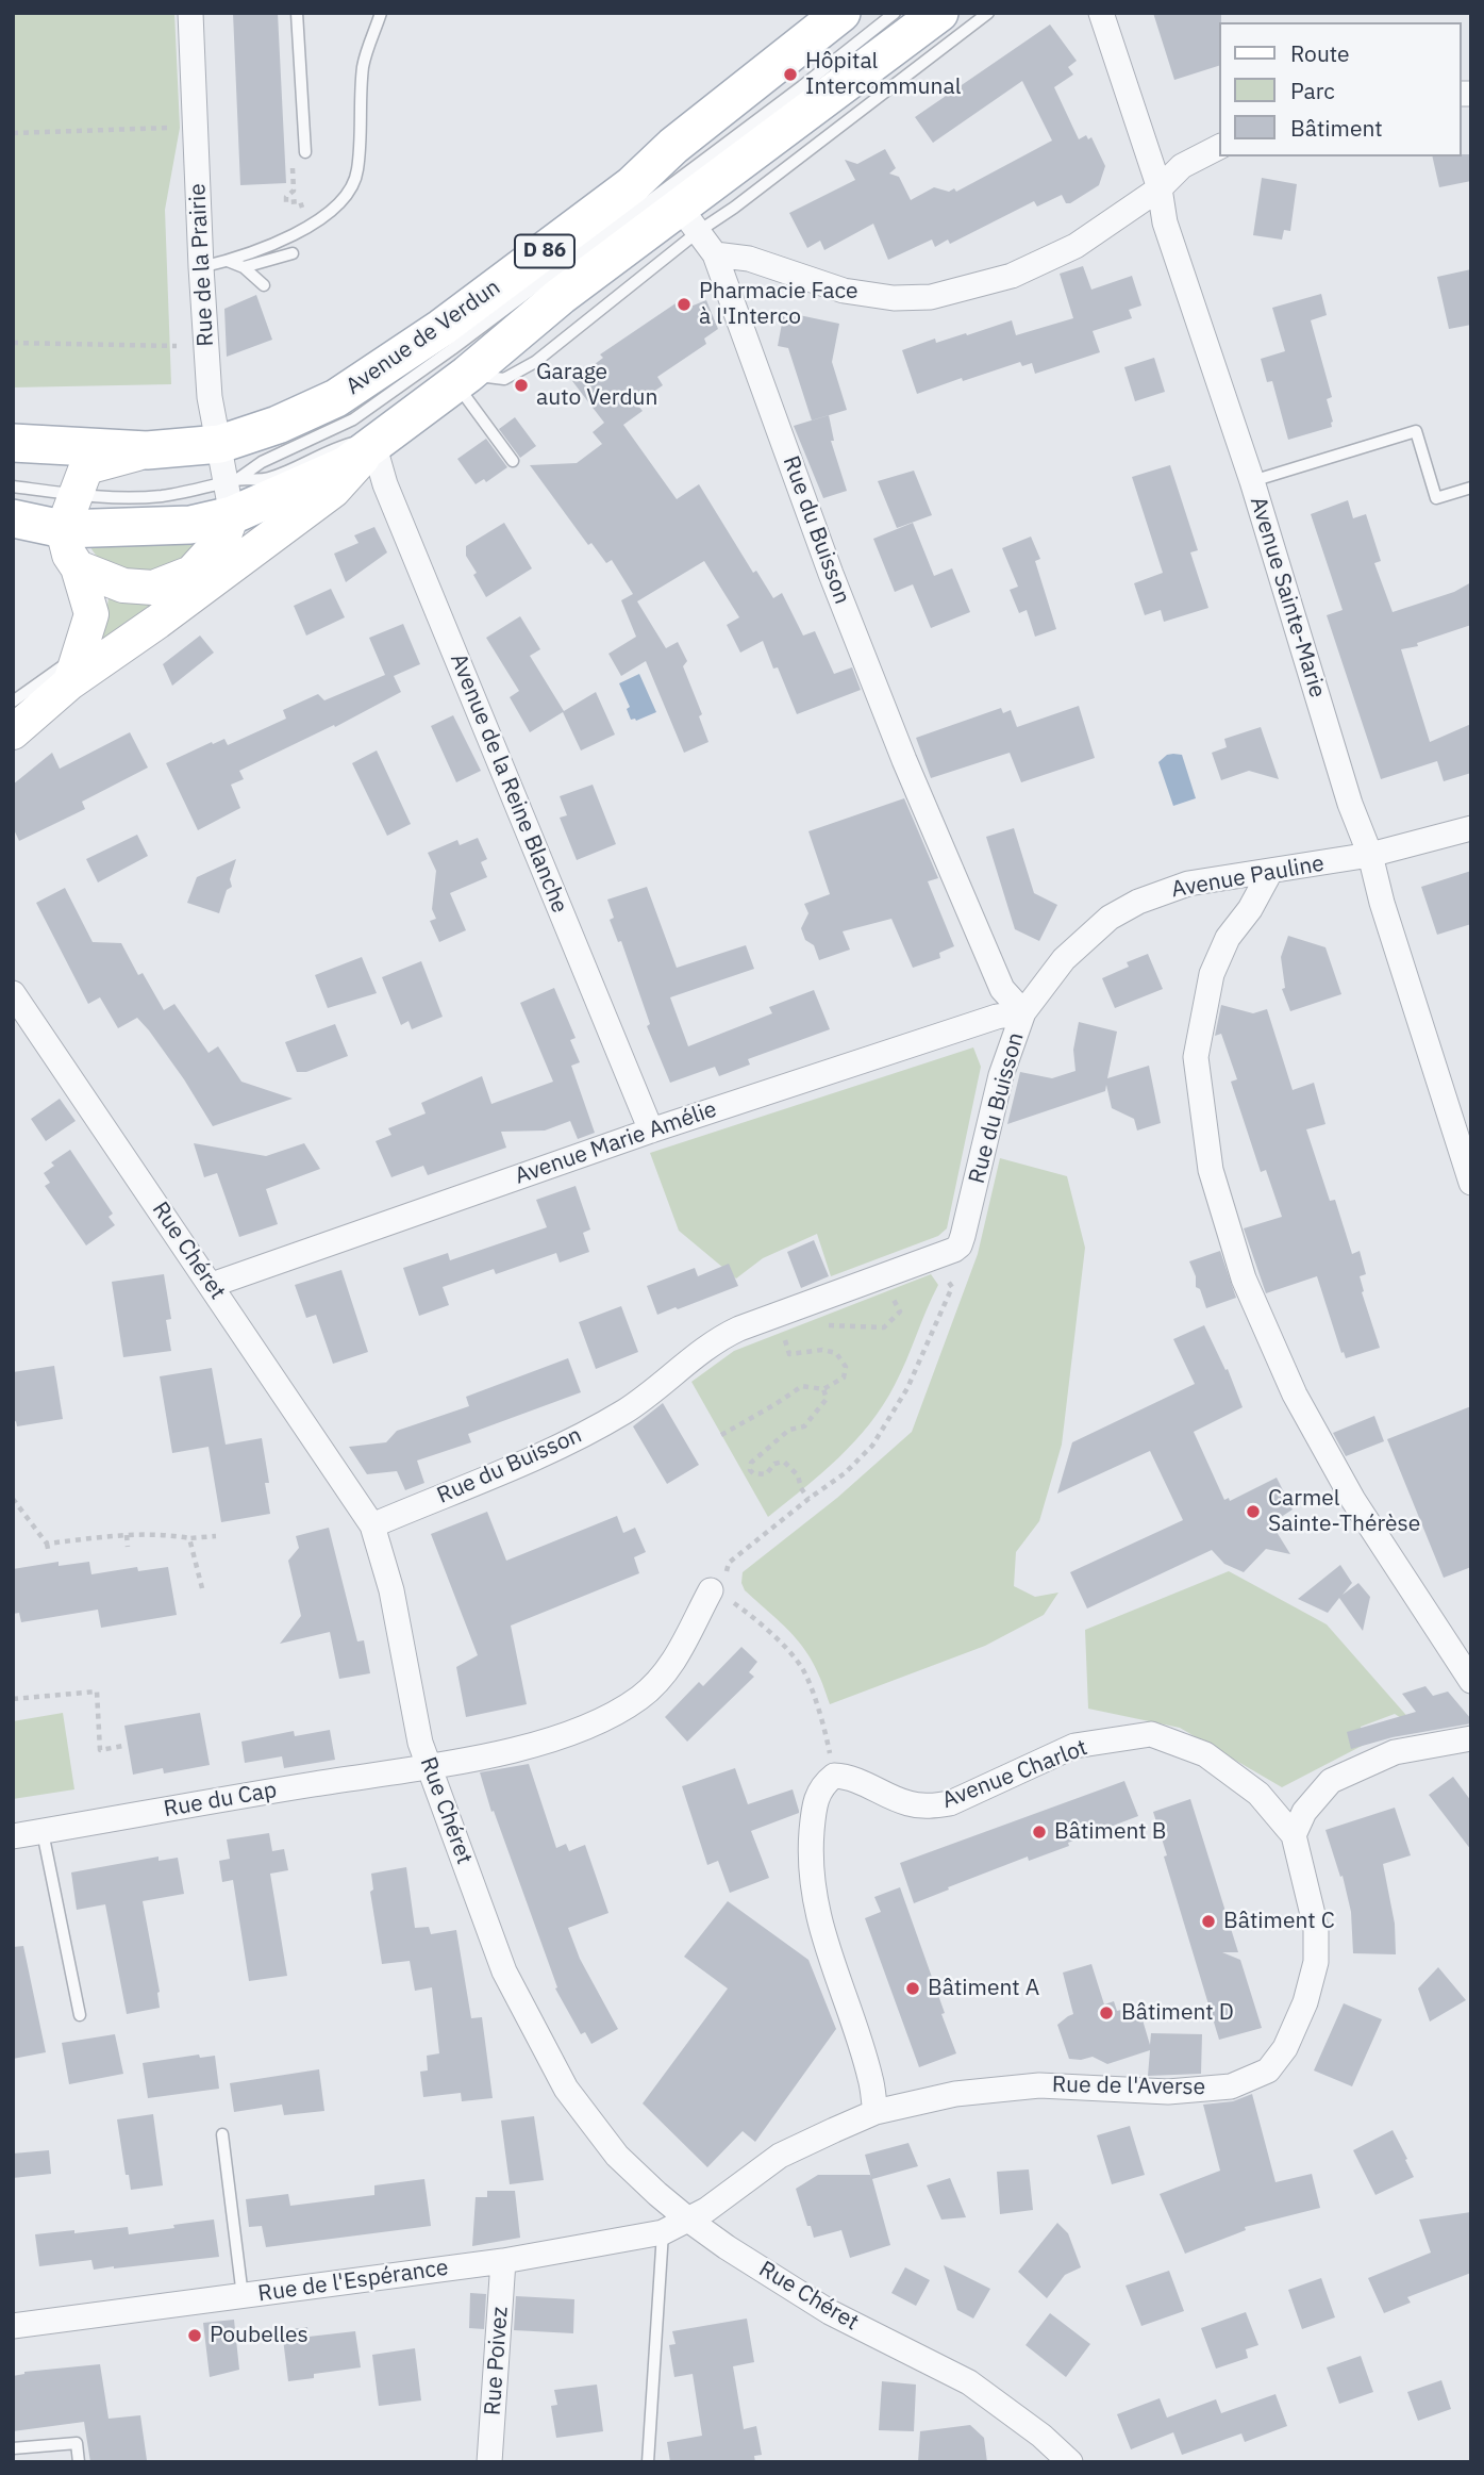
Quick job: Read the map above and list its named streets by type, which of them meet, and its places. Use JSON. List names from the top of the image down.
{
  "streets": {
    "main road": ["D 86", "Avenue de Verdun"],
    "street": [
      "Rue de la Prairie",
      "Rue du Buisson",
      "Avenue Sainte-Marie",
      "Avenue de la Reine Blanche",
      "Avenue Pauline",
      "Avenue Marie Amélie",
      "Rue Chéret",
      "Avenue Charlot",
      "Rue du Cap",
      "Rue de l'Averse",
      "Rue de l'Espérance",
      "Rue Poivez"
    ]
  },
  "crossings": [
    ["Rue de la Prairie", "Avenue de Verdun"],
    ["Avenue de Verdun", "Rue du Buisson"],
    ["Avenue de Verdun", "Avenue de la Reine Blanche"],
    ["Rue du Buisson", "Avenue Pauline"],
    ["Rue du Buisson", "Avenue Marie Amélie"],
    ["Rue du Buisson", "Rue Chéret"],
    ["Avenue Sainte-Marie", "Avenue Pauline"],
    ["Avenue de la Reine Blanche", "Avenue Marie Amélie"],
    ["Avenue Pauline", "Avenue Marie Amélie"],
    ["Avenue Marie Amélie", "Rue Chéret"],
    ["Rue Chéret", "Rue du Cap"],
    ["Rue Chéret", "Rue de l'Averse"],
    ["Rue Chéret", "Rue de l'Espérance"],
    ["Avenue Charlot", "Rue de l'Averse"],
    ["Rue de l'Averse", "Rue de l'Espérance"],
    ["Rue de l'Espérance", "Rue Poivez"]
  ],
  "places": [
    "Hôpital Intercommunal",
    "Pharmacie Face à l'Interco",
    "Garage auto Verdun",
    "Carmel Sainte-Thérèse",
    "Bâtiment B",
    "Bâtiment C",
    "Bâtiment A",
    "Bâtiment D",
    "Poubelles"
  ],
  "legend": ["Route", "Parc", "Bâtiment"]
}
